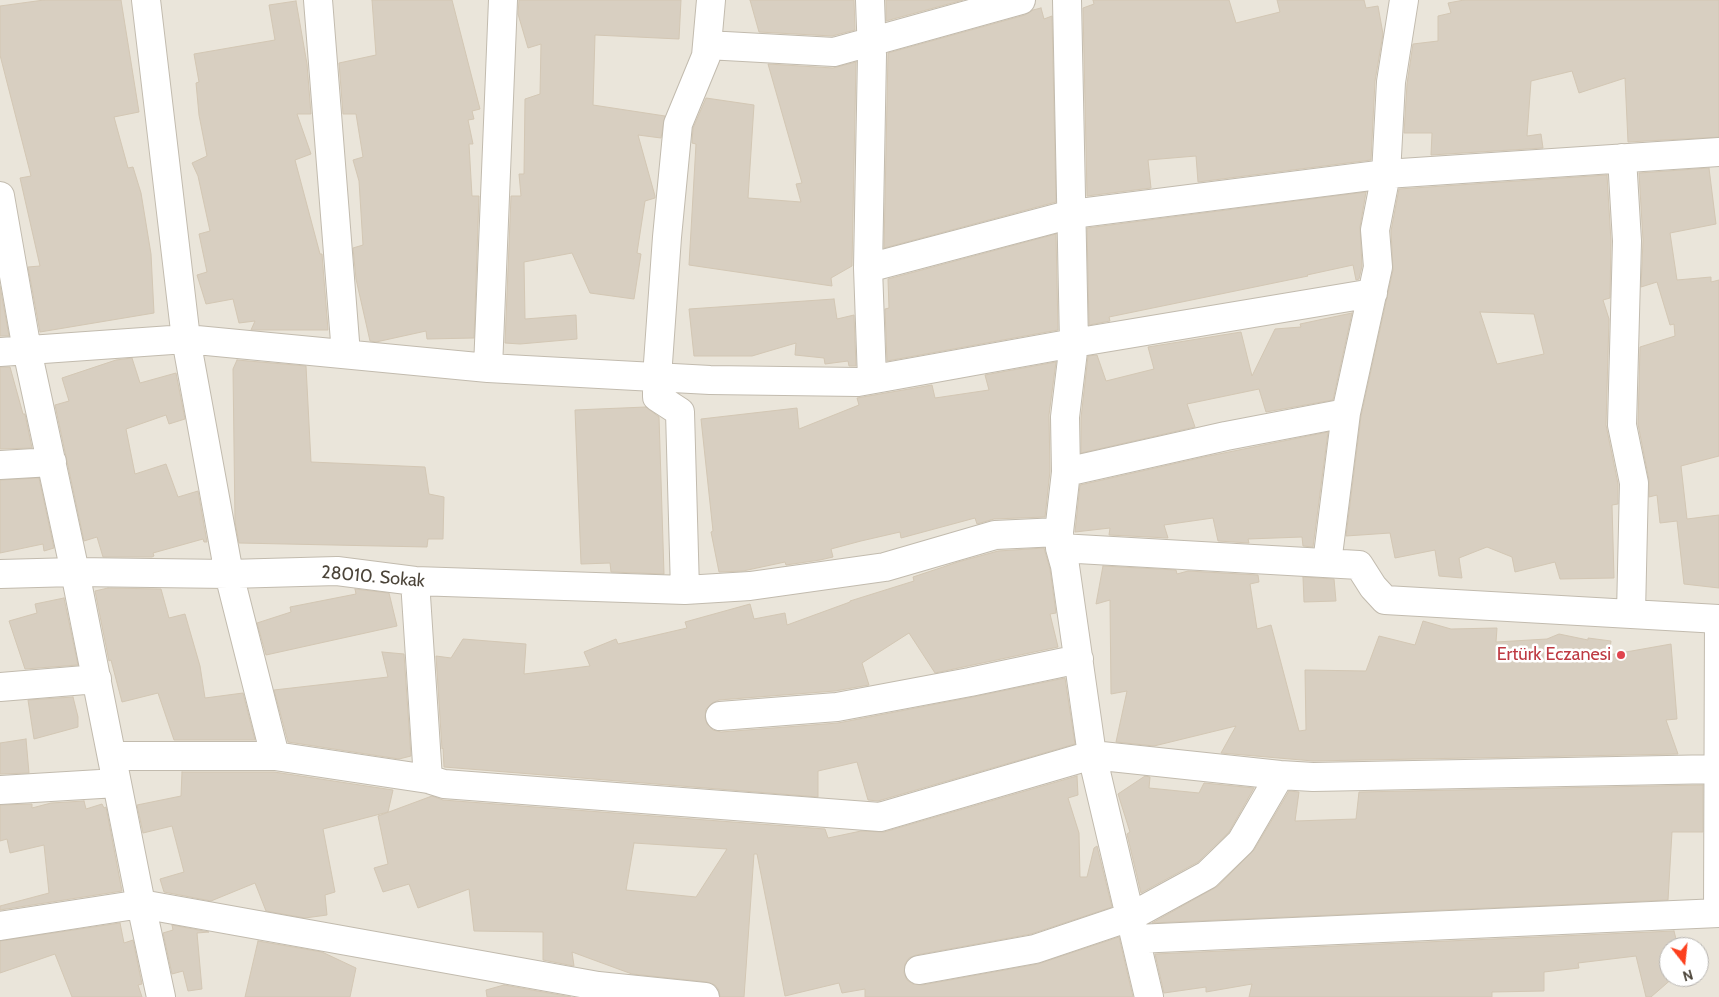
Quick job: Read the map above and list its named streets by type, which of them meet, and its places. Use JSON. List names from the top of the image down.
{
  "streets": {
    "street": ["28010. Sokak"]
  },
  "places": ["Ertürk Eczanesi"],
  "north": "bottom"
}
